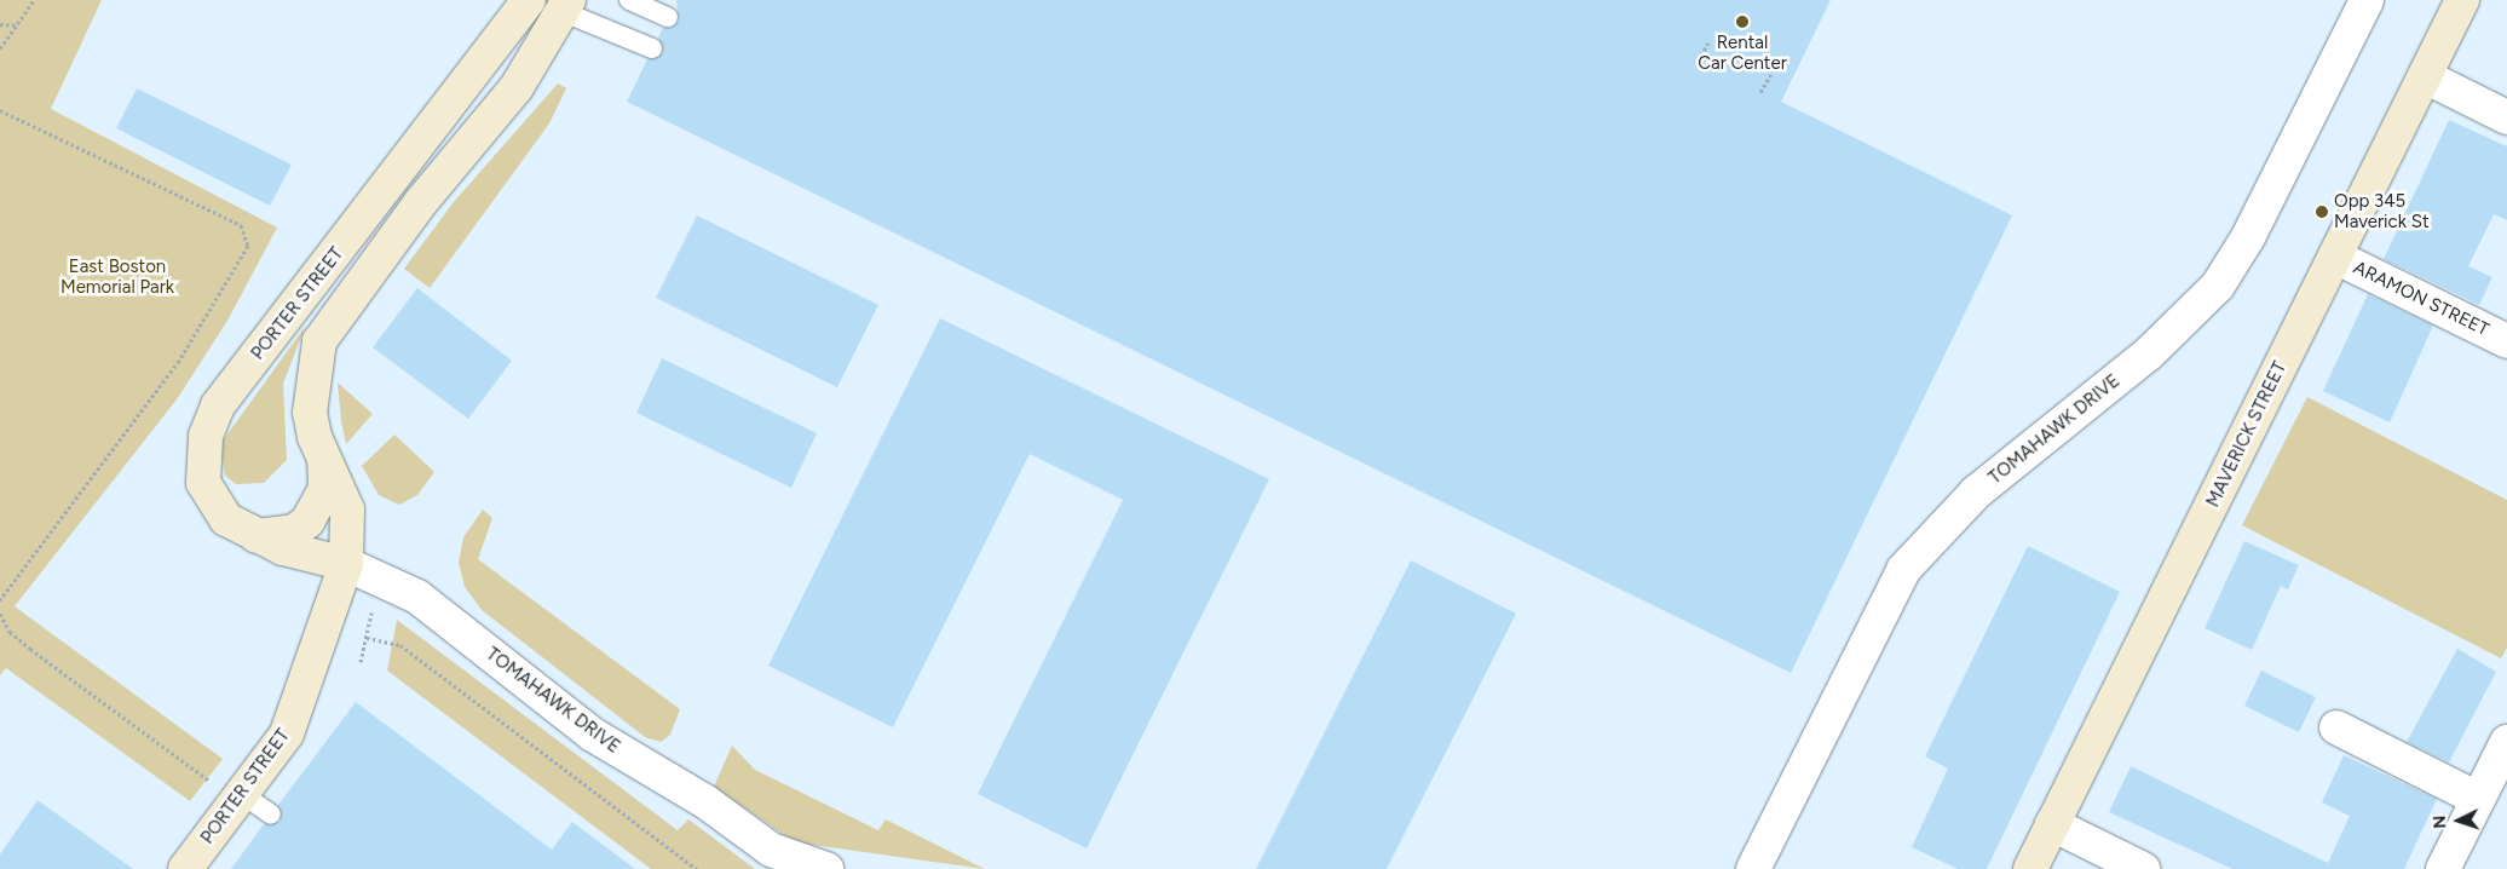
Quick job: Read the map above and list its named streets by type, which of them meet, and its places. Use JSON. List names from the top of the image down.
{
  "streets": {
    "main road": ["PORTER STREET", "MAVERICK STREET"],
    "street": ["ARAMON STREET", "TOMAHAWK DRIVE"]
  },
  "crossings": [
    ["ARAMON STREET", "MAVERICK STREET"],
    ["PORTER STREET", "TOMAHAWK DRIVE"]
  ],
  "parks": ["East Boston Memorial Park"],
  "places": ["Rental Car Center", "Opp 345 Maverick St"],
  "north": "left"
}
